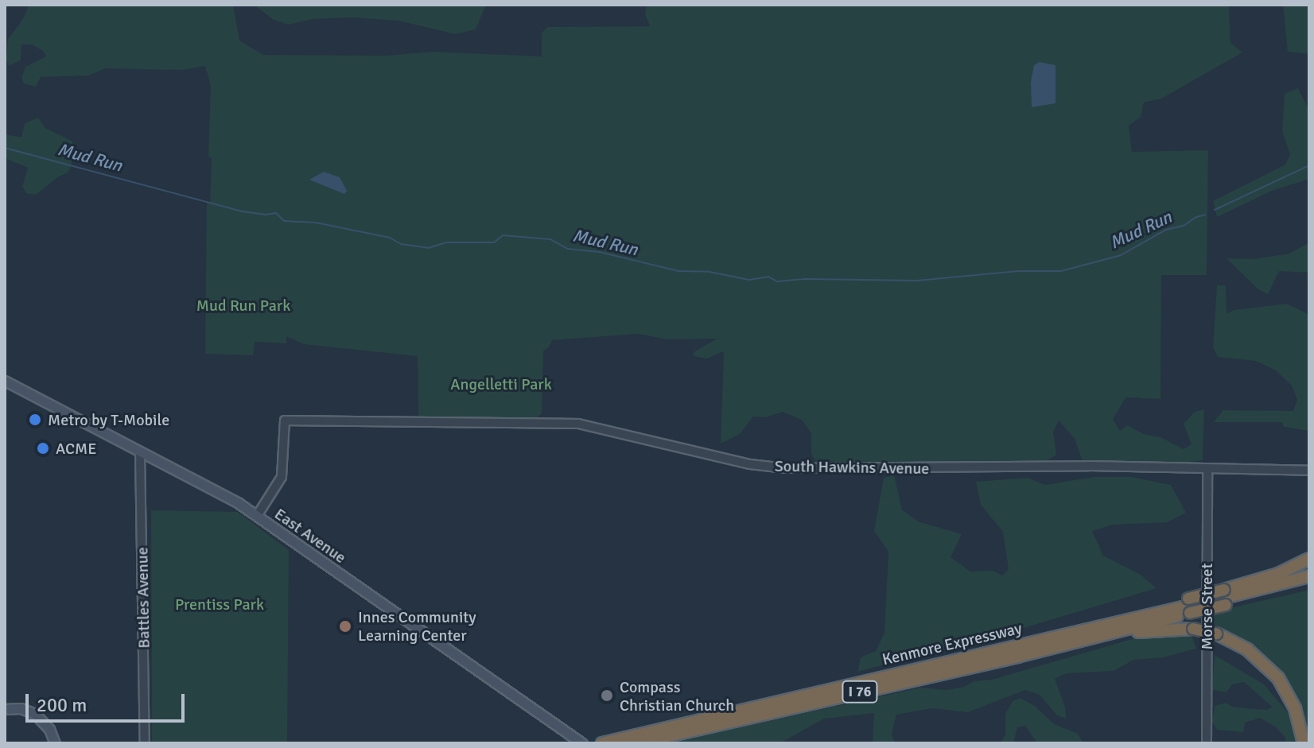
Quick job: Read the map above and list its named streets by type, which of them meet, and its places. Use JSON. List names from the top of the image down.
{
  "streets": {
    "highway": ["Kenmore Expressway", "I 76"],
    "main road": ["East Avenue"],
    "street": ["South Hawkins Avenue", "Battles Avenue", "Morse Street"]
  },
  "crossings": [
    ["South Hawkins Avenue", "East Avenue"],
    ["South Hawkins Avenue", "Morse Street"],
    ["East Avenue", "Battles Avenue"],
    ["Kenmore Expressway", "I 76"]
  ],
  "water": ["Mud Run"],
  "parks": ["Mud Run Park", "Angelletti Park", "Prentiss Park"],
  "places": [
    "Metro by T-Mobile",
    "ACME",
    "Innes Community Learning Center",
    "Compass Christian Church"
  ],
  "scale_bar": "200 m"
}
